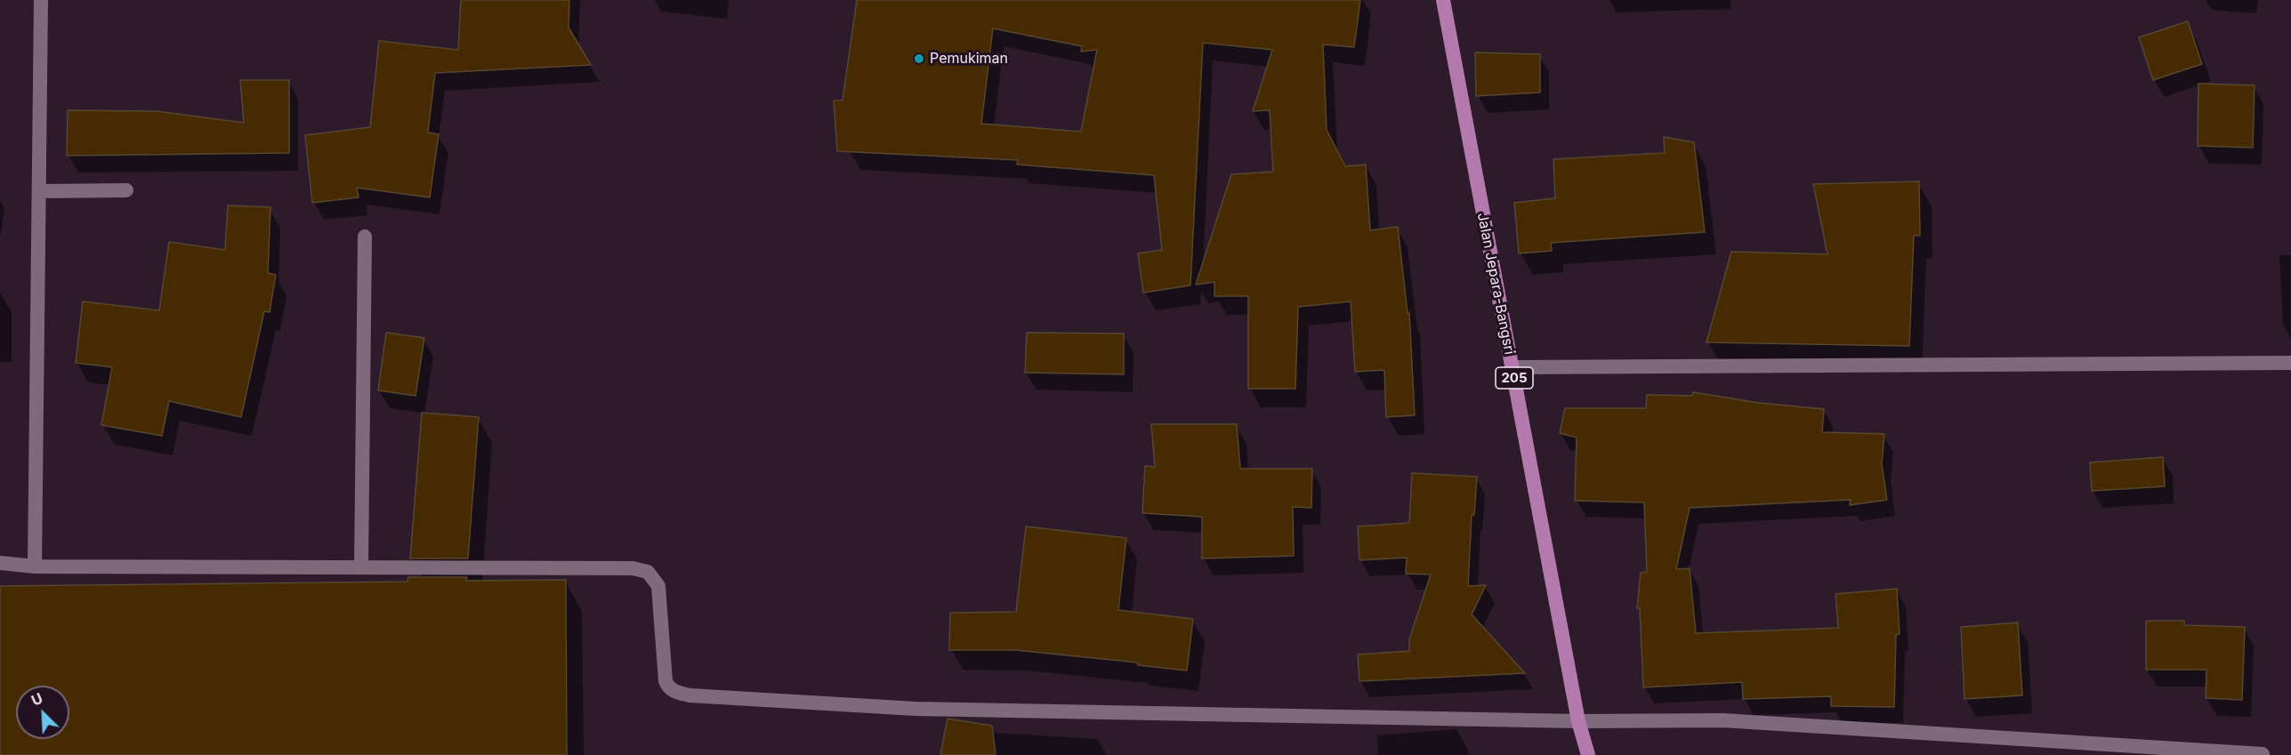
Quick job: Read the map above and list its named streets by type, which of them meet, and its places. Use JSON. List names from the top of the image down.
{
  "streets": {
    "main road": ["Jalan Jepara-Bangsri", "205"]
  },
  "places": ["Pemukiman"],
  "north": "top left"
}
